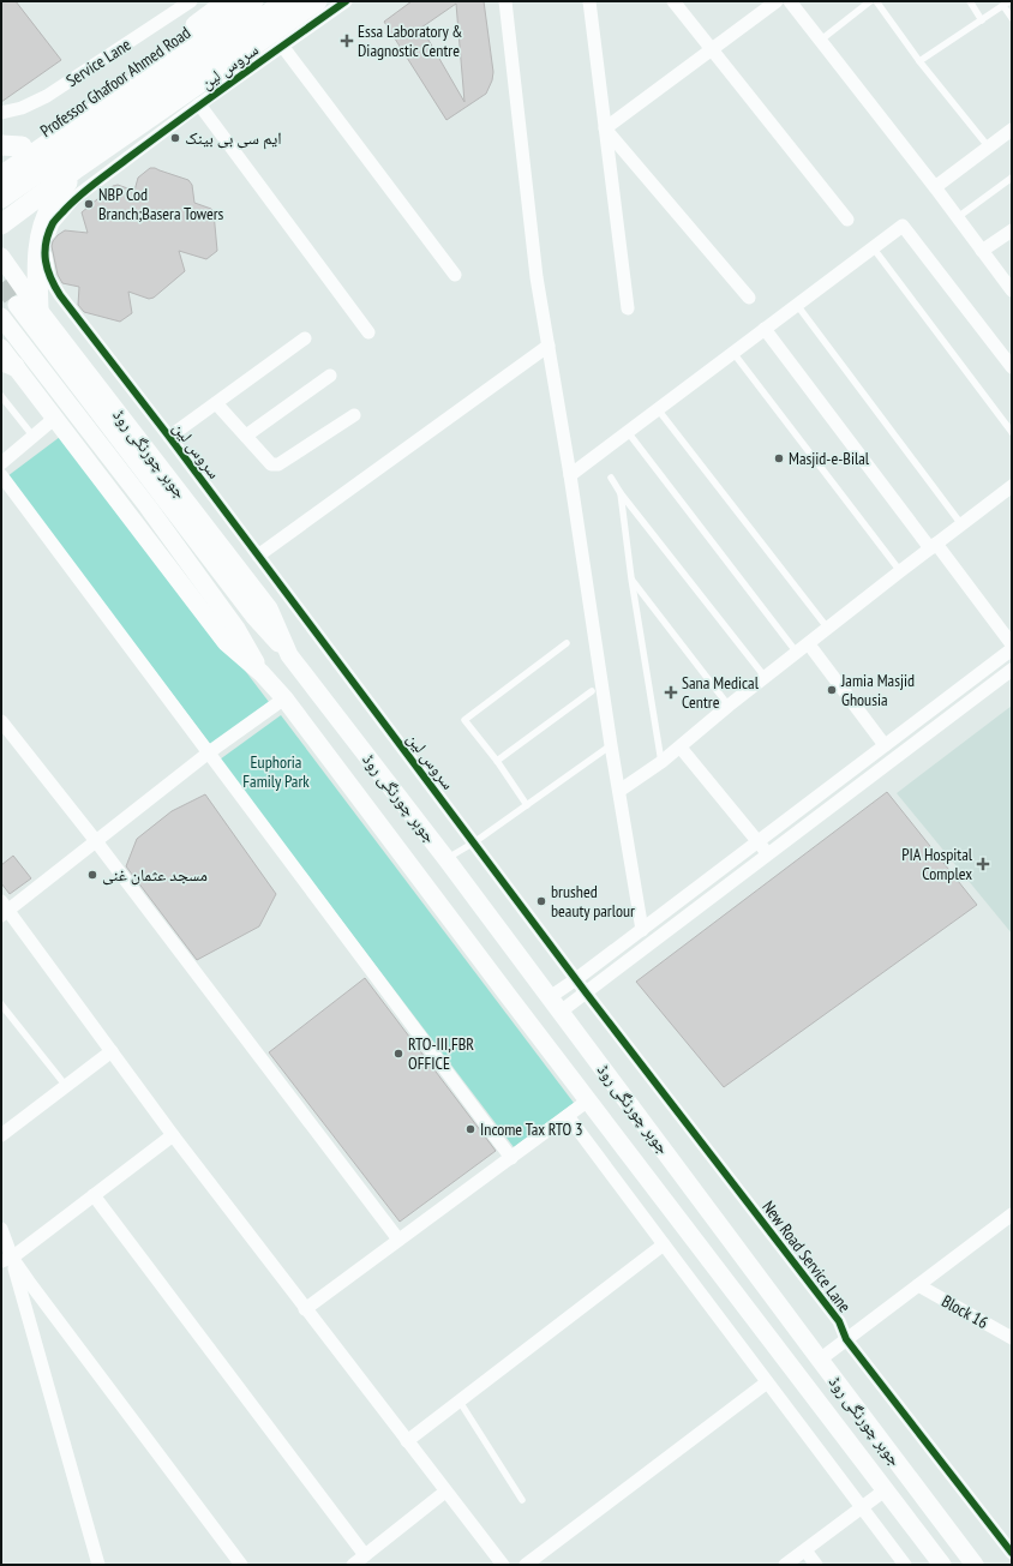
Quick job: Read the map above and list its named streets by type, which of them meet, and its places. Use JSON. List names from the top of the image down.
{
  "streets": {
    "main road": ["Professor Ghafoor Ahmed Road", "جوہر چورنگی روڈ"],
    "street": [
      "Service Lane",
      "سروس لین",
      "New Road Service Lane",
      "Block 16"
    ]
  },
  "crossings": [
    ["سروس لین", "New Road Service Lane"]
  ],
  "parks": ["Euphoria Family Park"],
  "places": {
    "health": ["Essa Laboratory & Diagnostic Centre", "Sana Medical Centre", "PIA Hospital Complex"],
    "other": [
      "ایم سی بی بینک",
      "NBP Cod Branch;Basera Towers",
      "Masjid-e-Bilal",
      "Jamia Masjid Ghousia",
      "مسجد عثمان غنی",
      "brushed beauty parlour",
      "RTO-III,FBR OFFICE",
      "Income Tax RTO 3"
    ]
  }
}
